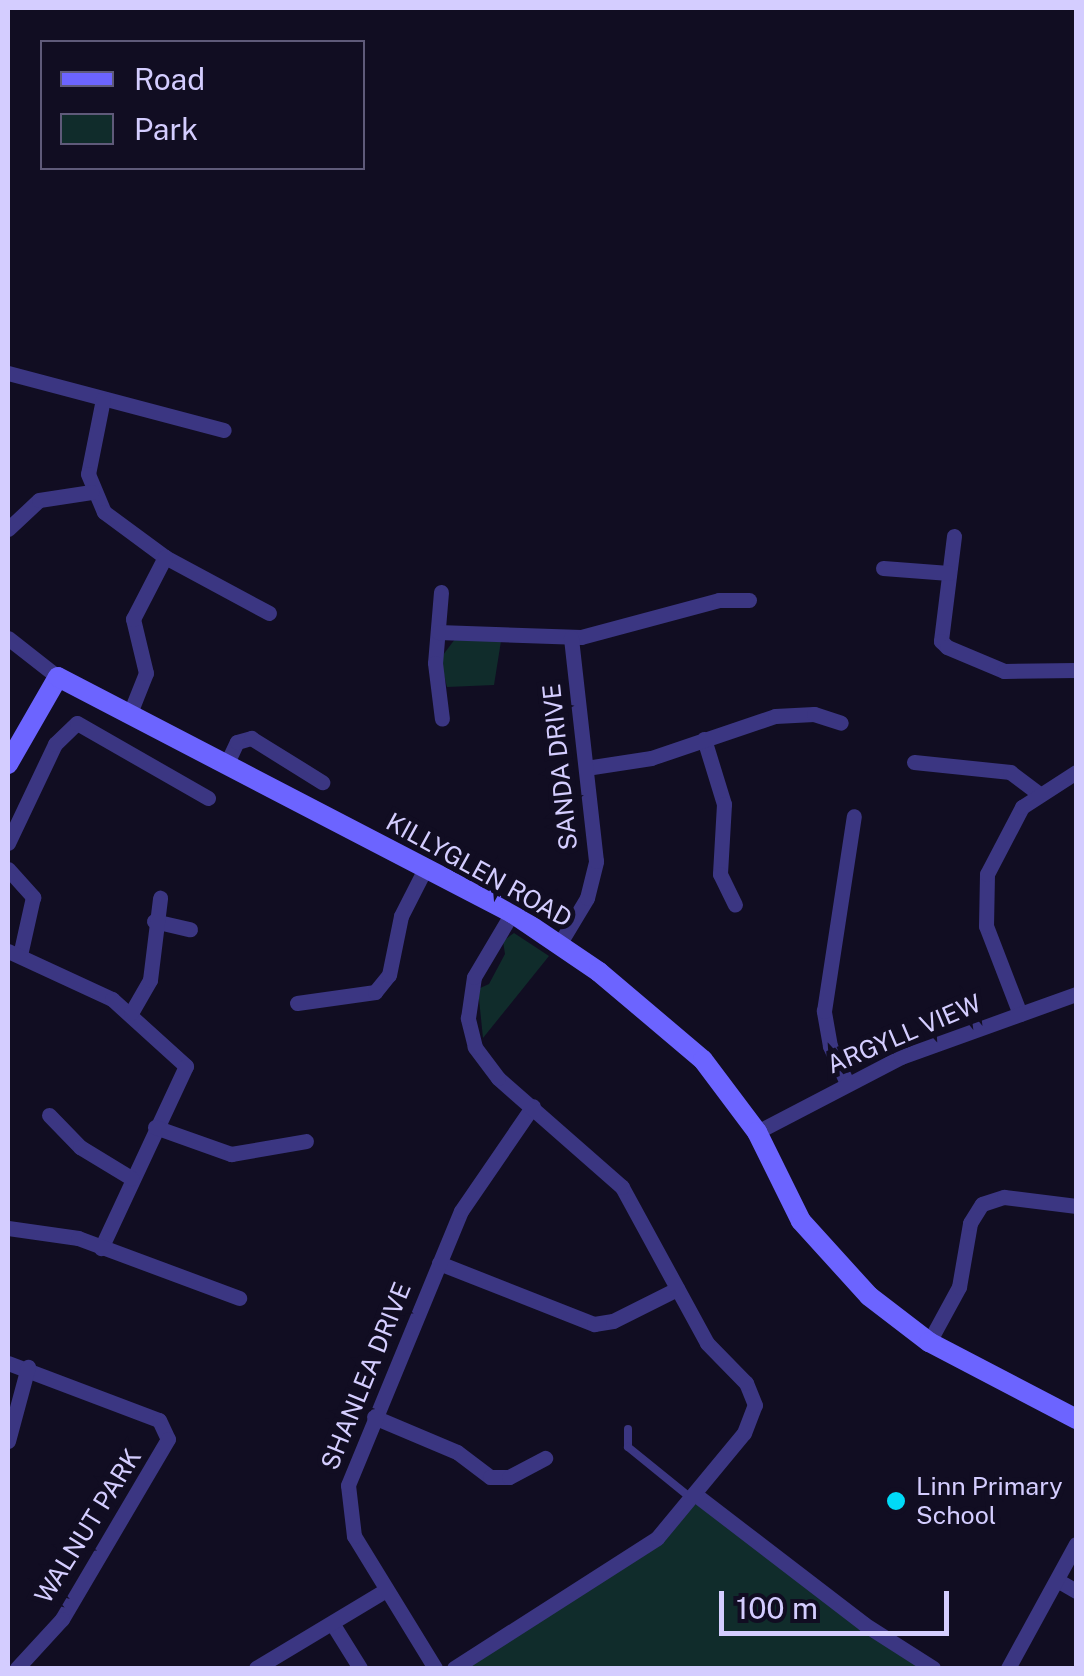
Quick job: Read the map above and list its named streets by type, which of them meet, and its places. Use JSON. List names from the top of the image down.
{
  "streets": {
    "street": [
      "SANDA DRIVE",
      "KILLYGLEN ROAD",
      "ARGYLL VIEW",
      "SHANLEA DRIVE",
      "WALNUT PARK"
    ]
  },
  "crossings": [
    ["SANDA DRIVE", "KILLYGLEN ROAD"],
    ["KILLYGLEN ROAD", "ARGYLL VIEW"]
  ],
  "places": ["Linn Primary School"],
  "legend": ["Road", "Park"],
  "scale_bar": "100 m"
}
